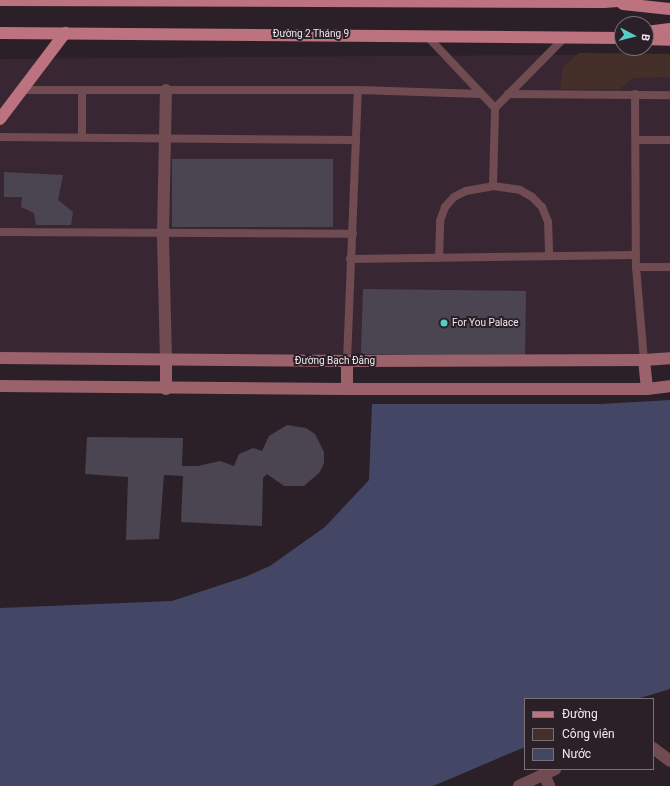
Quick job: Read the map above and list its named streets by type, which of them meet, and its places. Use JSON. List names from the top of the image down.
{
  "streets": {
    "main road": ["Đường 2 Tháng 9", "Đường Bạch Đằng"]
  },
  "places": ["For You Palace"],
  "legend": ["Đường", "Công viên", "Nước"],
  "north": "right"
}
